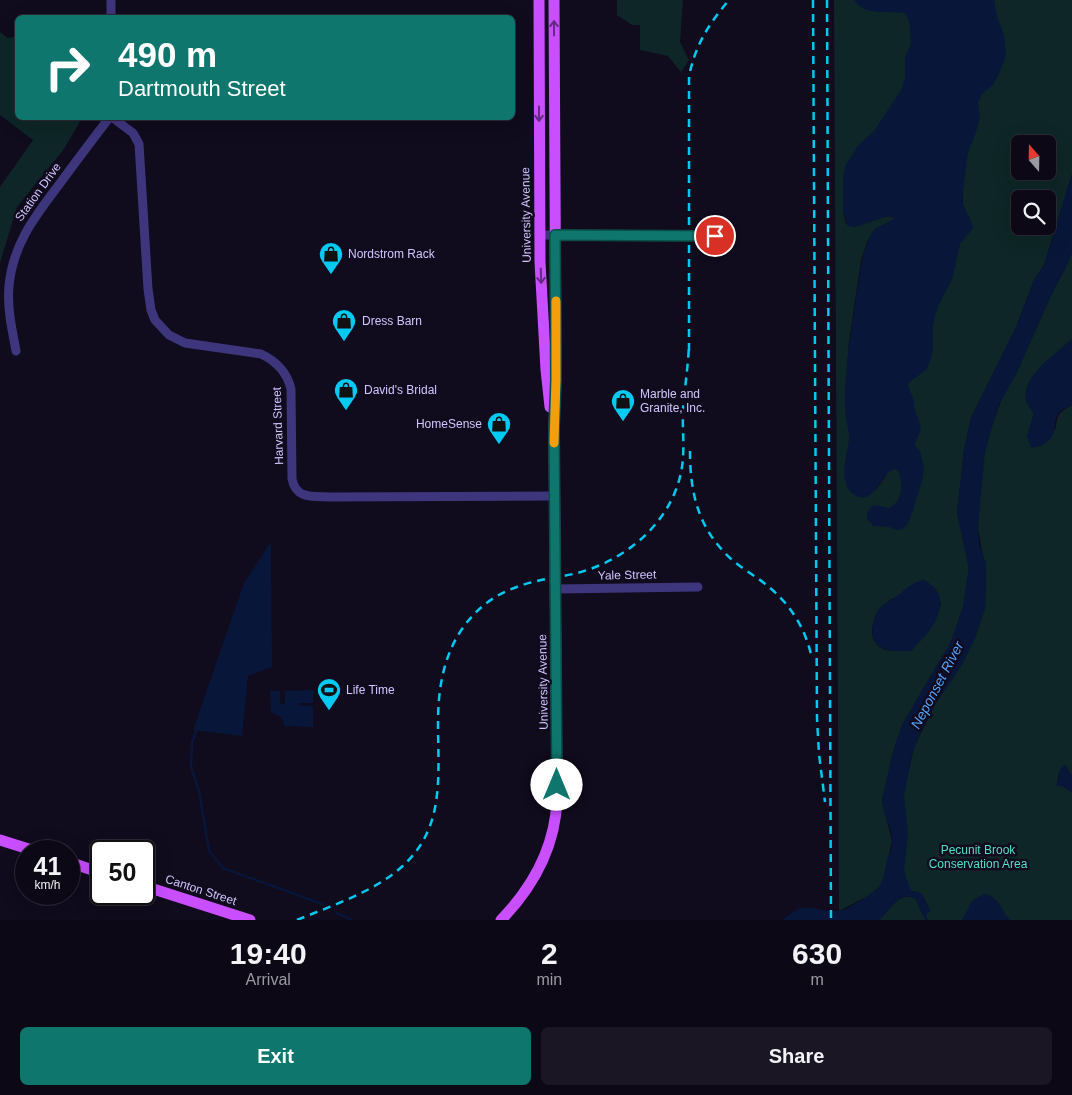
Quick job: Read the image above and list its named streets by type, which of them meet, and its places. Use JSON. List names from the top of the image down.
{
  "streets": {
    "main road": ["University Avenue", "Canton Street"],
    "street": ["Station Drive", "Harvard Street", "Yale Street"]
  },
  "crossings": [
    ["University Avenue", "Harvard Street"],
    ["University Avenue", "Yale Street"]
  ],
  "water": ["Neponset River"],
  "parks": ["Pecunit Brook Conservation Area"],
  "places": {
    "shop": [
      "Nordstrom Rack",
      "Dress Barn",
      "David's Bridal",
      "Marble and Granite, Inc.",
      "HomeSense"
    ],
    "sports": ["Life Time"]
  },
  "north": "top",
  "page": {
    "turn": ["490 m", "Dartmouth Street"],
    "speed": "41 km/h",
    "limit": "50",
    "eta": [
      "19:40",
      "Arrival",
      "2",
      "min",
      "630",
      "m"
    ],
    "buttons": ["Exit", "Share"]
  }
}
